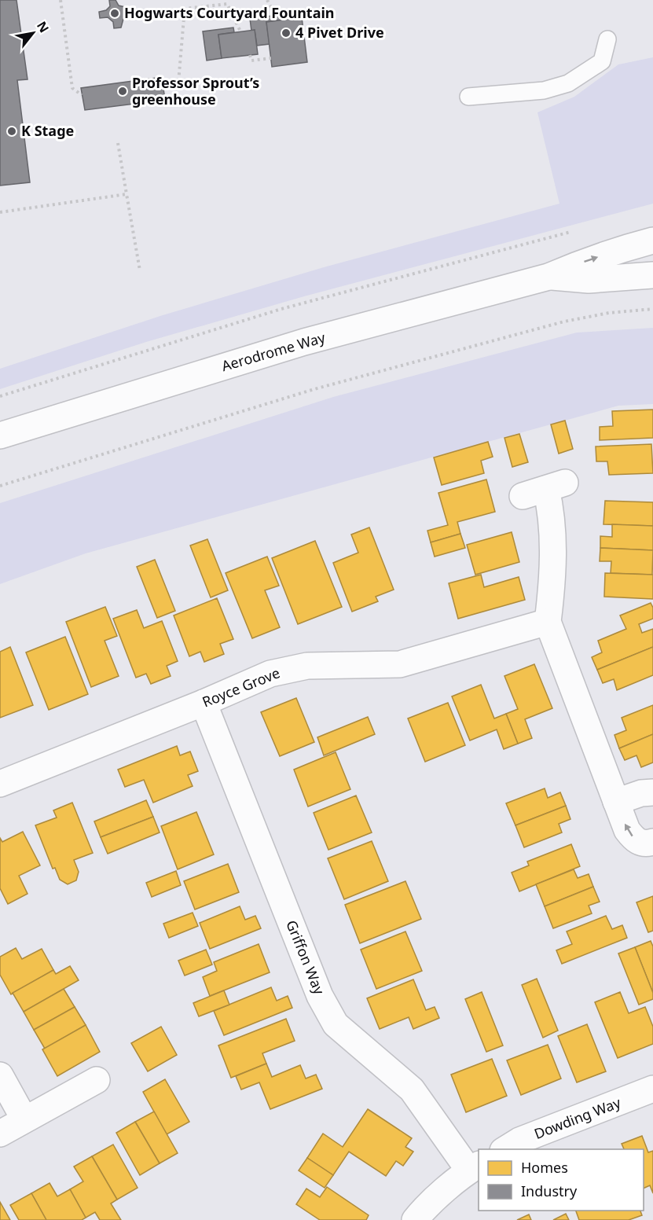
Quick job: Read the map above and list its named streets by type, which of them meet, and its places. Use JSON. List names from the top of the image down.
{
  "streets": {
    "street": [
      "Aerodrome Way",
      "Royce Grove",
      "Griffon Way",
      "Dowding Way"
    ]
  },
  "crossings": [
    ["Royce Grove", "Griffon Way"]
  ],
  "places": [
    "Hogwarts Courtyard Fountain",
    "4 Pivet Drive",
    "Professor Sprout’s greenhouse",
    "K Stage"
  ],
  "legend": ["Homes", "Industry"],
  "north": "top right"
}
